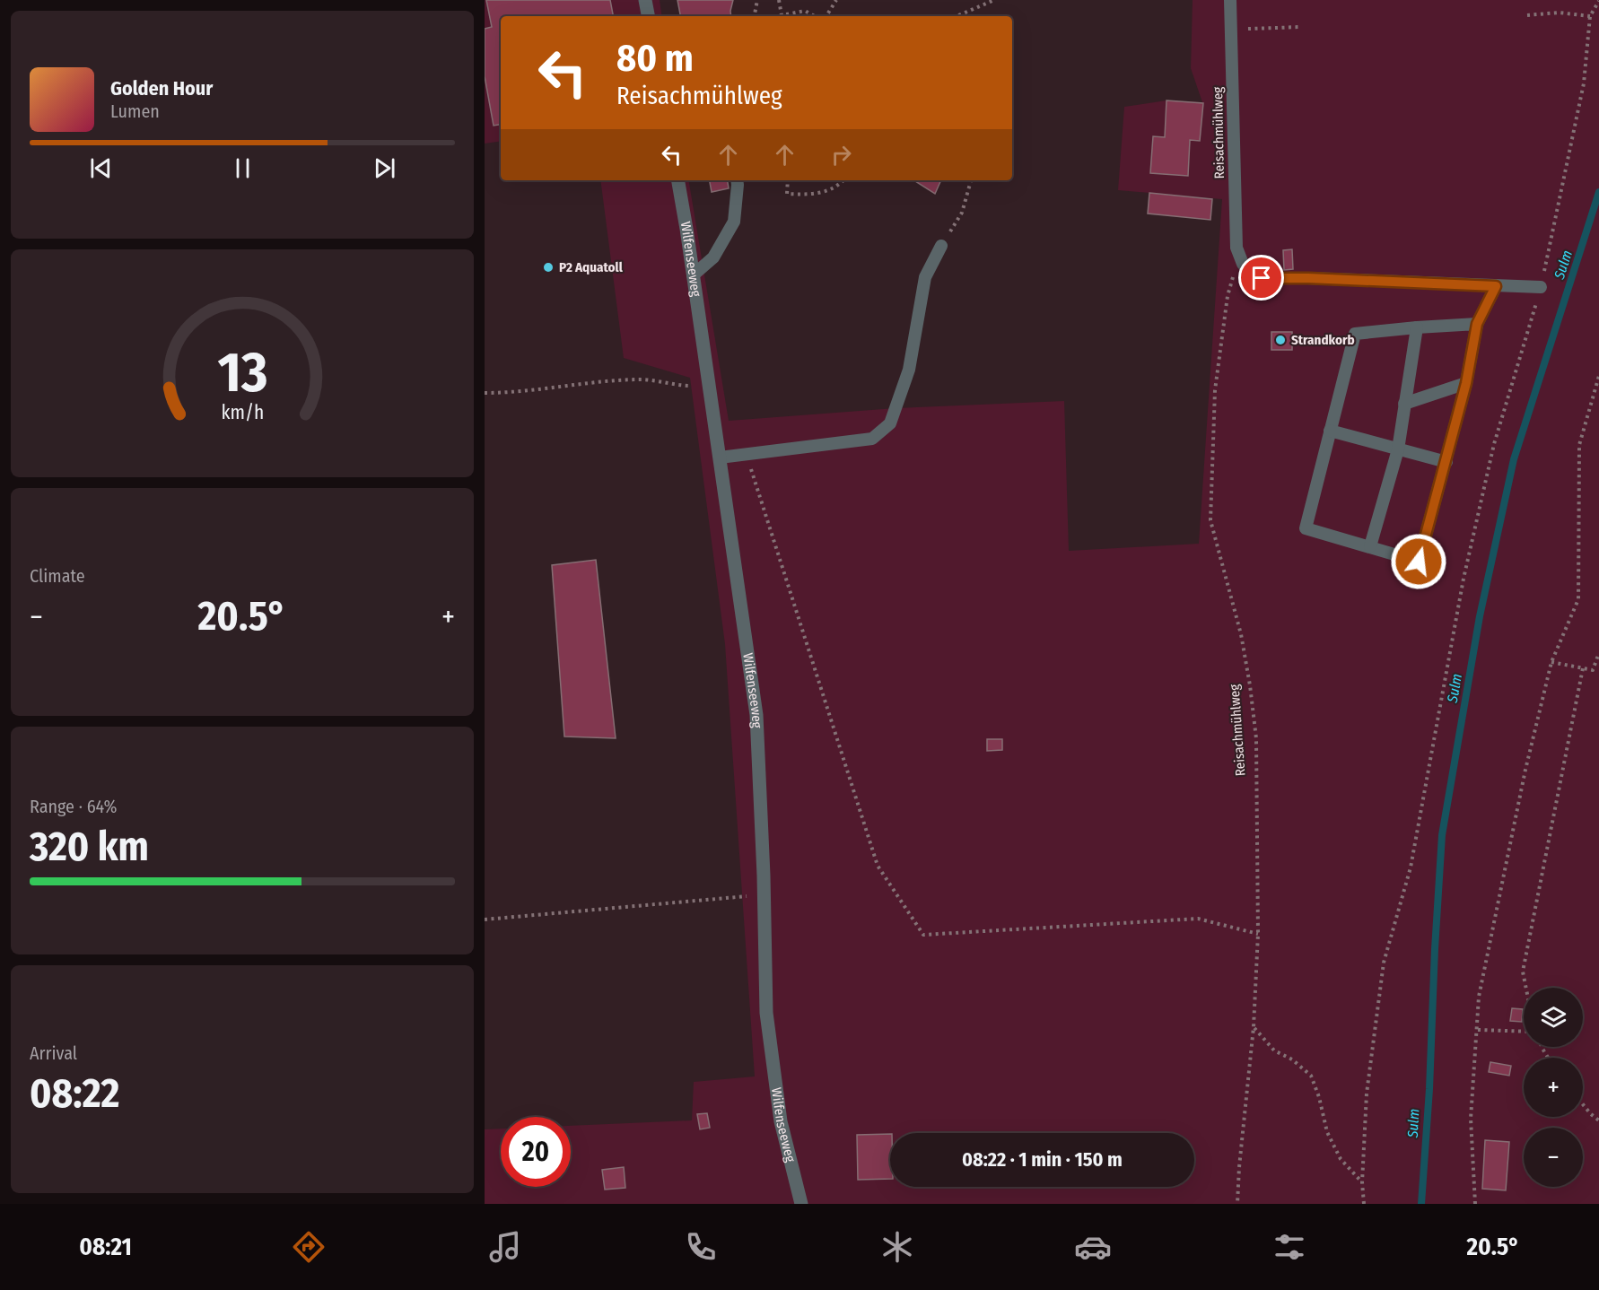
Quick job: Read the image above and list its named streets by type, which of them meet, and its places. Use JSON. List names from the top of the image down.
{
  "streets": {
    "street": ["Wilfenseeweg"],
    "lane": ["Reisachmühlweg"]
  },
  "water": ["Sulm"],
  "places": ["P2 Aquatoll", "Strandkorb"],
  "page": {
    "turn": ["80 m", "Reisachmühlweg"],
    "song": ["Golden Hour", "Lumen"],
    "tile": [
      "Climate",
      ["Range · 64%", "320 km"],
      ["Arrival", "08:22"]
    ],
    "heat": ["−", "20.5°", "+"],
    "map_buttons": ["+", "−"],
    "limit": "20",
    "trip": "08:22 · 1 min · 150 m",
    "tabs": ["08:21", "20.5°"],
    "gauge": ["13", "km/h"]
  }
}
